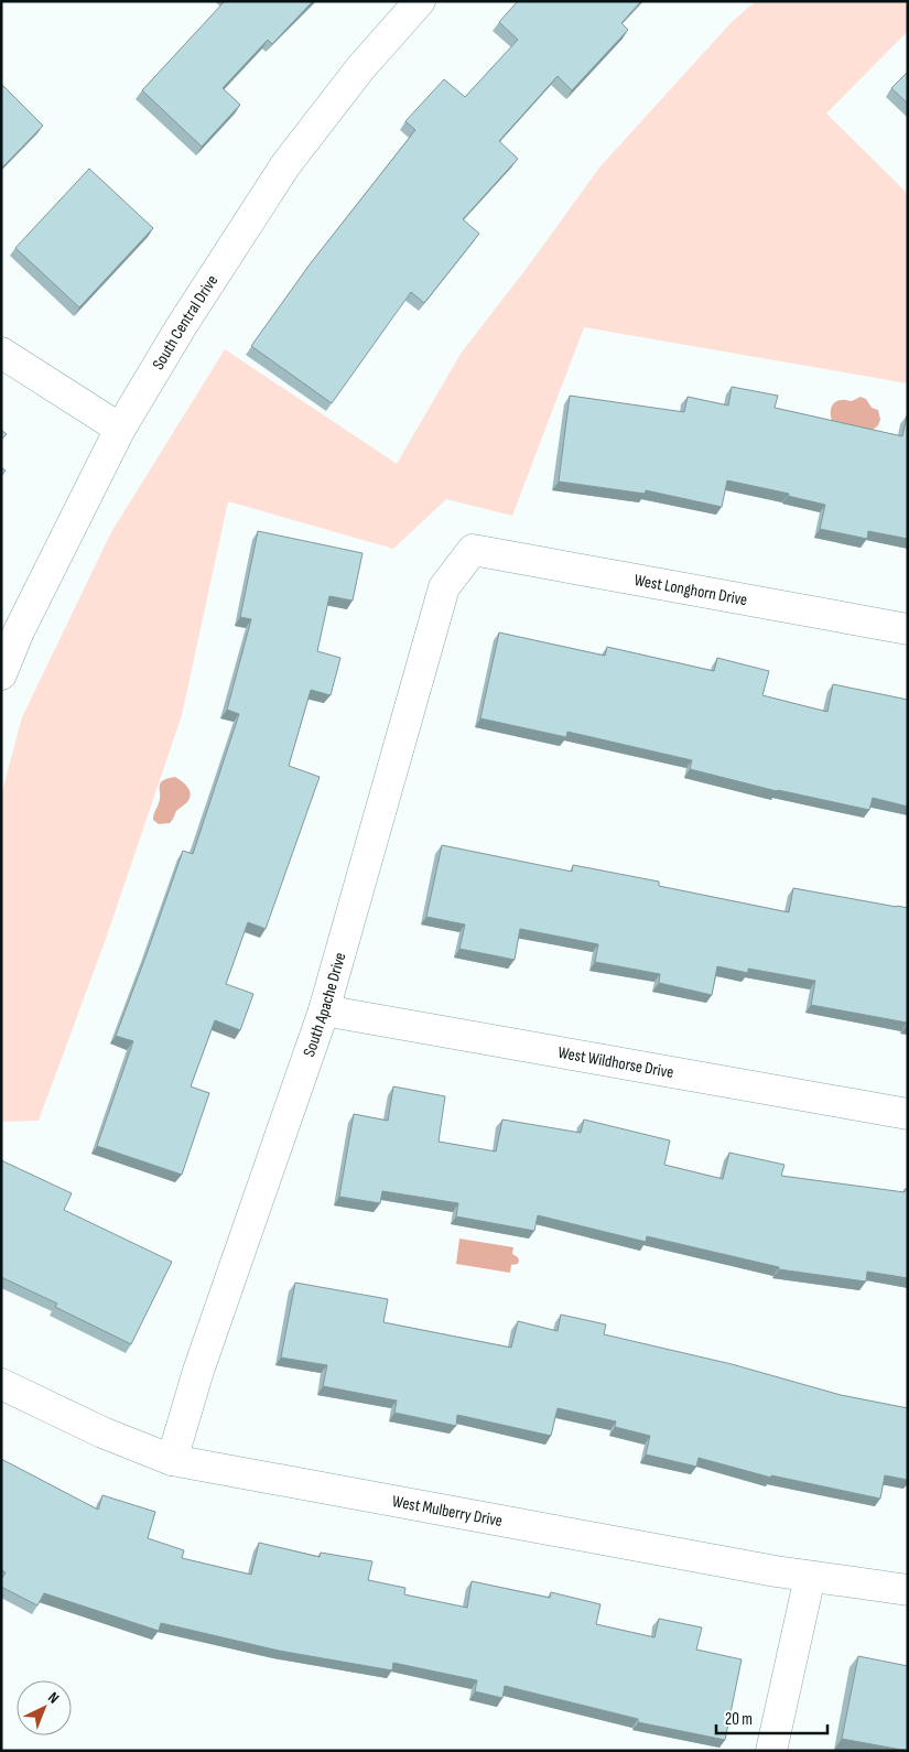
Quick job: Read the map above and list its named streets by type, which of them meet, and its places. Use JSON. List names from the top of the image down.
{
  "streets": {
    "street": [
      "South Central Drive",
      "West Longhorn Drive",
      "South Apache Drive",
      "West Wildhorse Drive",
      "West Mulberry Drive"
    ]
  },
  "crossings": [
    ["West Longhorn Drive", "South Apache Drive"],
    ["South Apache Drive", "West Wildhorse Drive"],
    ["South Apache Drive", "West Mulberry Drive"]
  ],
  "scale_bar": "20 m",
  "north": "top right"
}
